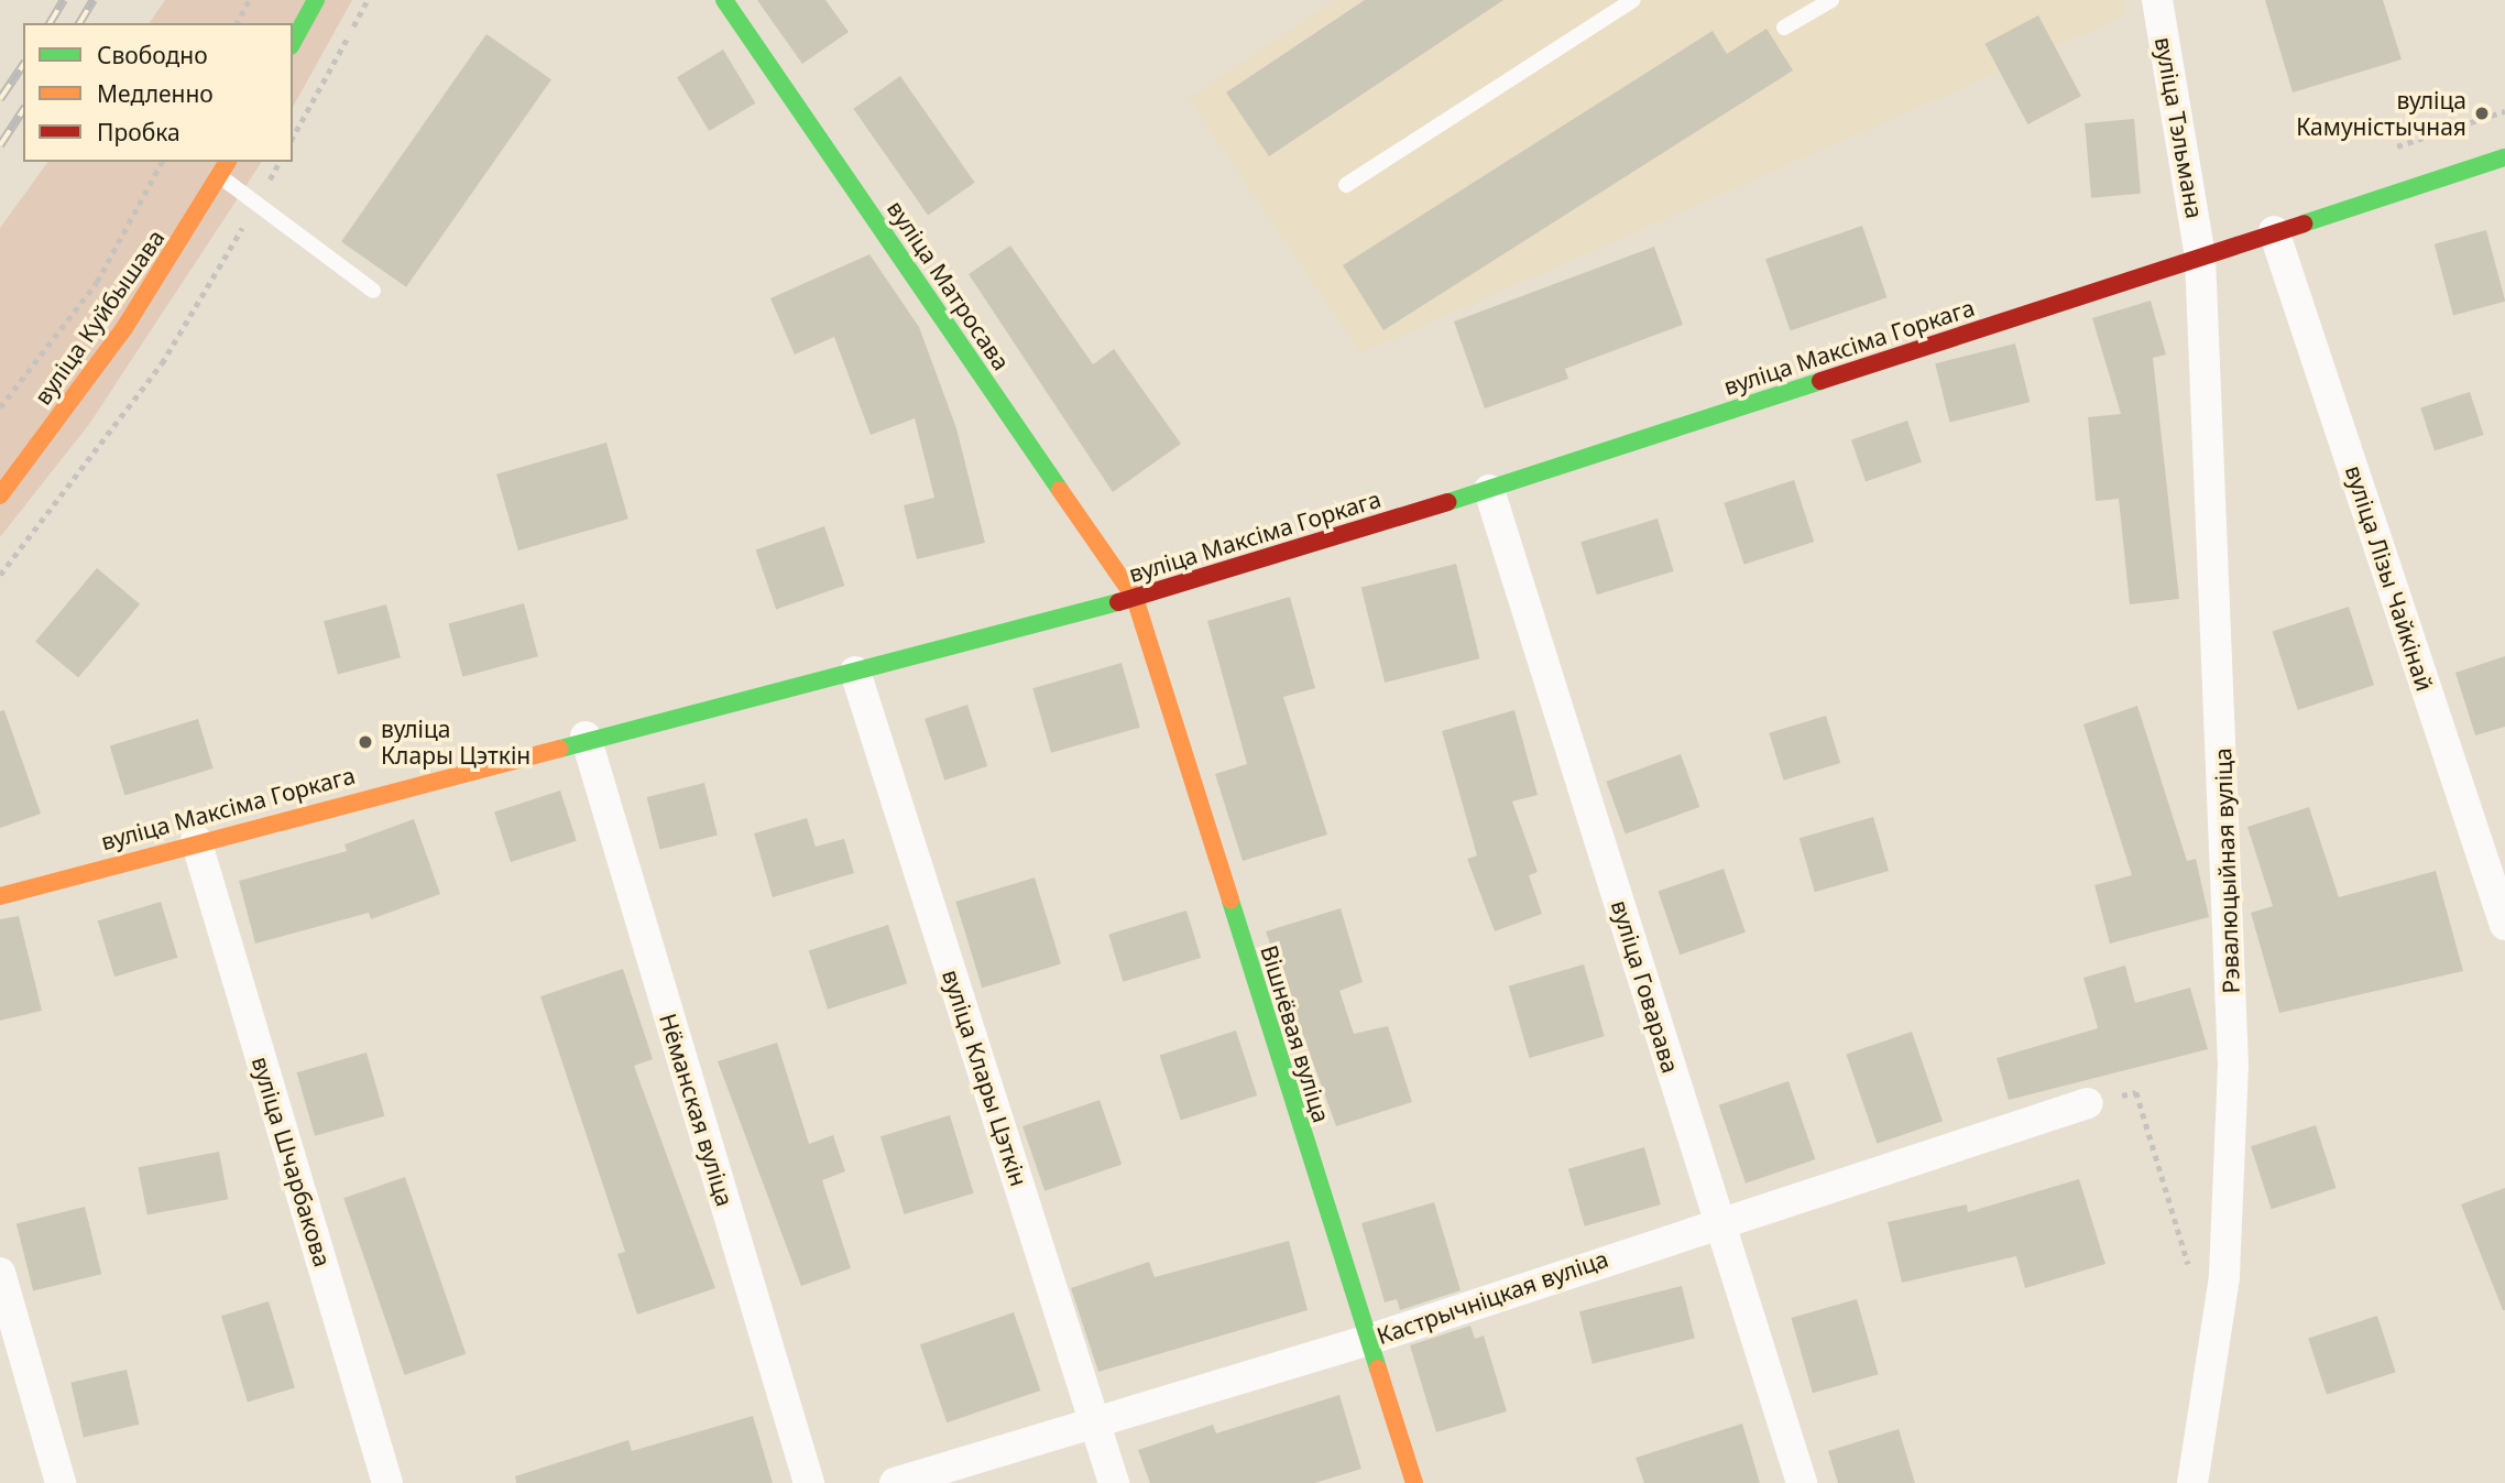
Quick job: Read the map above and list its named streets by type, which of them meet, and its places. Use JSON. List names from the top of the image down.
{
  "streets": {
    "street": [
      "вуліца Тэльмана",
      "вуліца Матросава",
      "вуліца Куйбышава",
      "вуліца Максіма Горкага",
      "вуліца Лізы Чайкінай",
      "Рэвалюцыйная вуліца",
      "вуліца Говарава",
      "Вішнёвая вуліца",
      "вуліца Клары Цэткін",
      "Нёманская вуліца",
      "вуліца Шчарбакова",
      "Кастрычніцкая вуліца"
    ]
  },
  "crossings": [
    ["вуліца Тэльмана", "вуліца Максіма Горкага"],
    ["вуліца Тэльмана", "Рэвалюцыйная вуліца"],
    ["вуліца Матросава", "вуліца Максіма Горкага"],
    ["вуліца Матросава", "Вішнёвая вуліца"],
    ["вуліца Максіма Горкага", "вуліца Лізы Чайкінай"],
    ["вуліца Максіма Горкага", "Рэвалюцыйная вуліца"],
    ["вуліца Максіма Горкага", "вуліца Говарава"],
    ["вуліца Максіма Горкага", "Вішнёвая вуліца"],
    ["вуліца Максіма Горкага", "вуліца Клары Цэткін"],
    ["вуліца Максіма Горкага", "Нёманская вуліца"],
    ["вуліца Максіма Горкага", "вуліца Шчарбакова"],
    ["вуліца Говарава", "Кастрычніцкая вуліца"],
    ["Вішнёвая вуліца", "Кастрычніцкая вуліца"],
    ["вуліца Клары Цэткін", "Кастрычніцкая вуліца"]
  ],
  "places": ["вуліца Камуністычная", "вуліца Клары Цэткін"],
  "legend": ["Свободно", "Медленно", "Пробка"]
}
